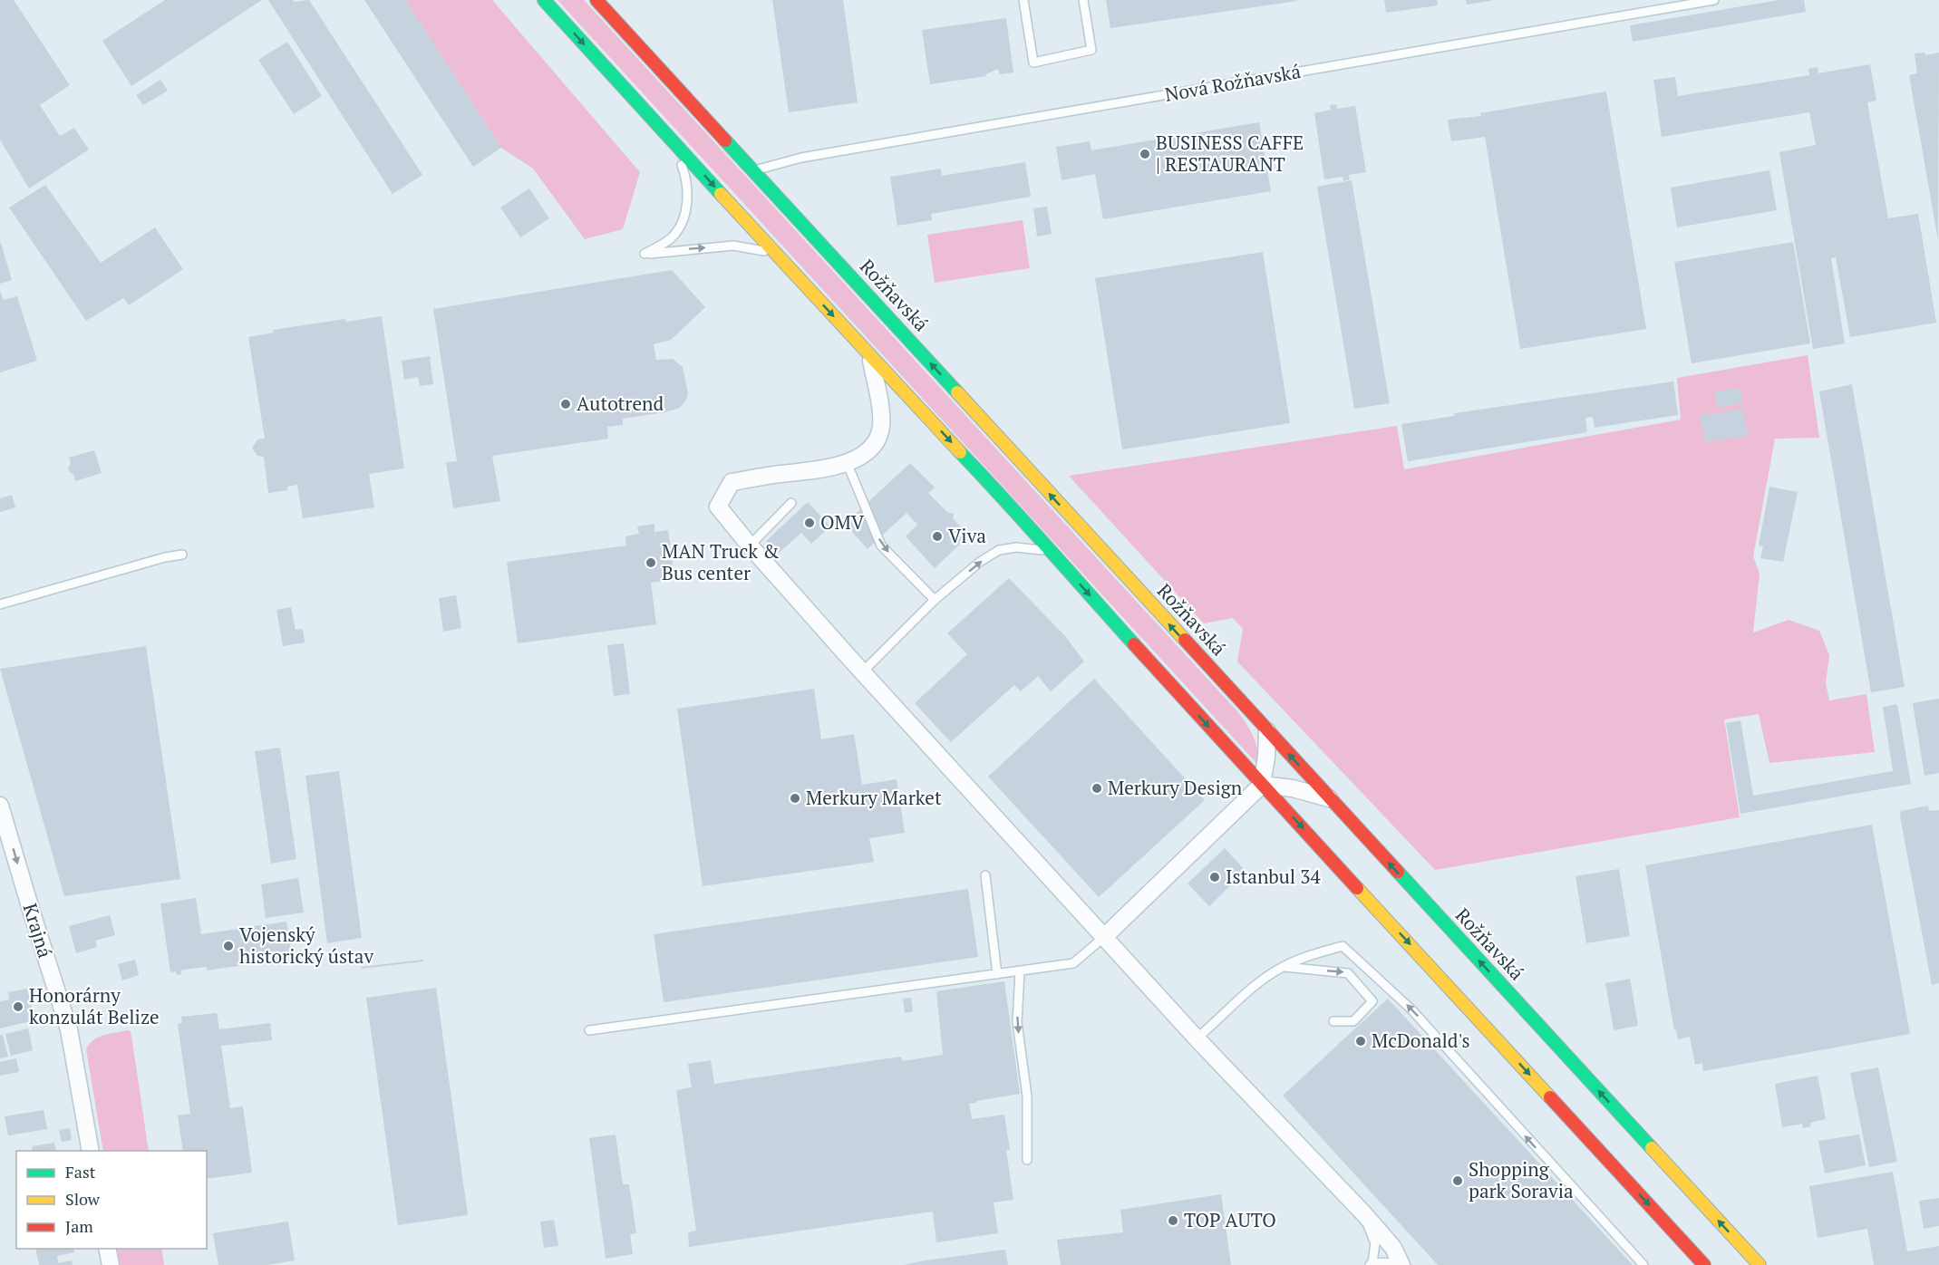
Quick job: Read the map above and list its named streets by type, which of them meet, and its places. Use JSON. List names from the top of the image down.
{
  "streets": {
    "main road": ["Rožňavská"],
    "street": ["Krajná"],
    "lane": ["Nová Rožňavská"]
  },
  "crossings": [
    ["Nová Rožňavská", "Rožňavská"]
  ],
  "one_way": ["Krajná"],
  "places": [
    "BUSINESS CAFFE | RESTAURANT",
    "Autotrend",
    "OMV",
    "Viva",
    "MAN Truck & Bus center",
    "Merkury Design",
    "Merkury Market",
    "Istanbul 34",
    "Vojenský historický ústav",
    "Honorárny konzulát Belize",
    "McDonald's",
    "Shopping park Soravia",
    "TOP AUTO"
  ],
  "legend": ["Fast", "Slow", "Jam"]
}
